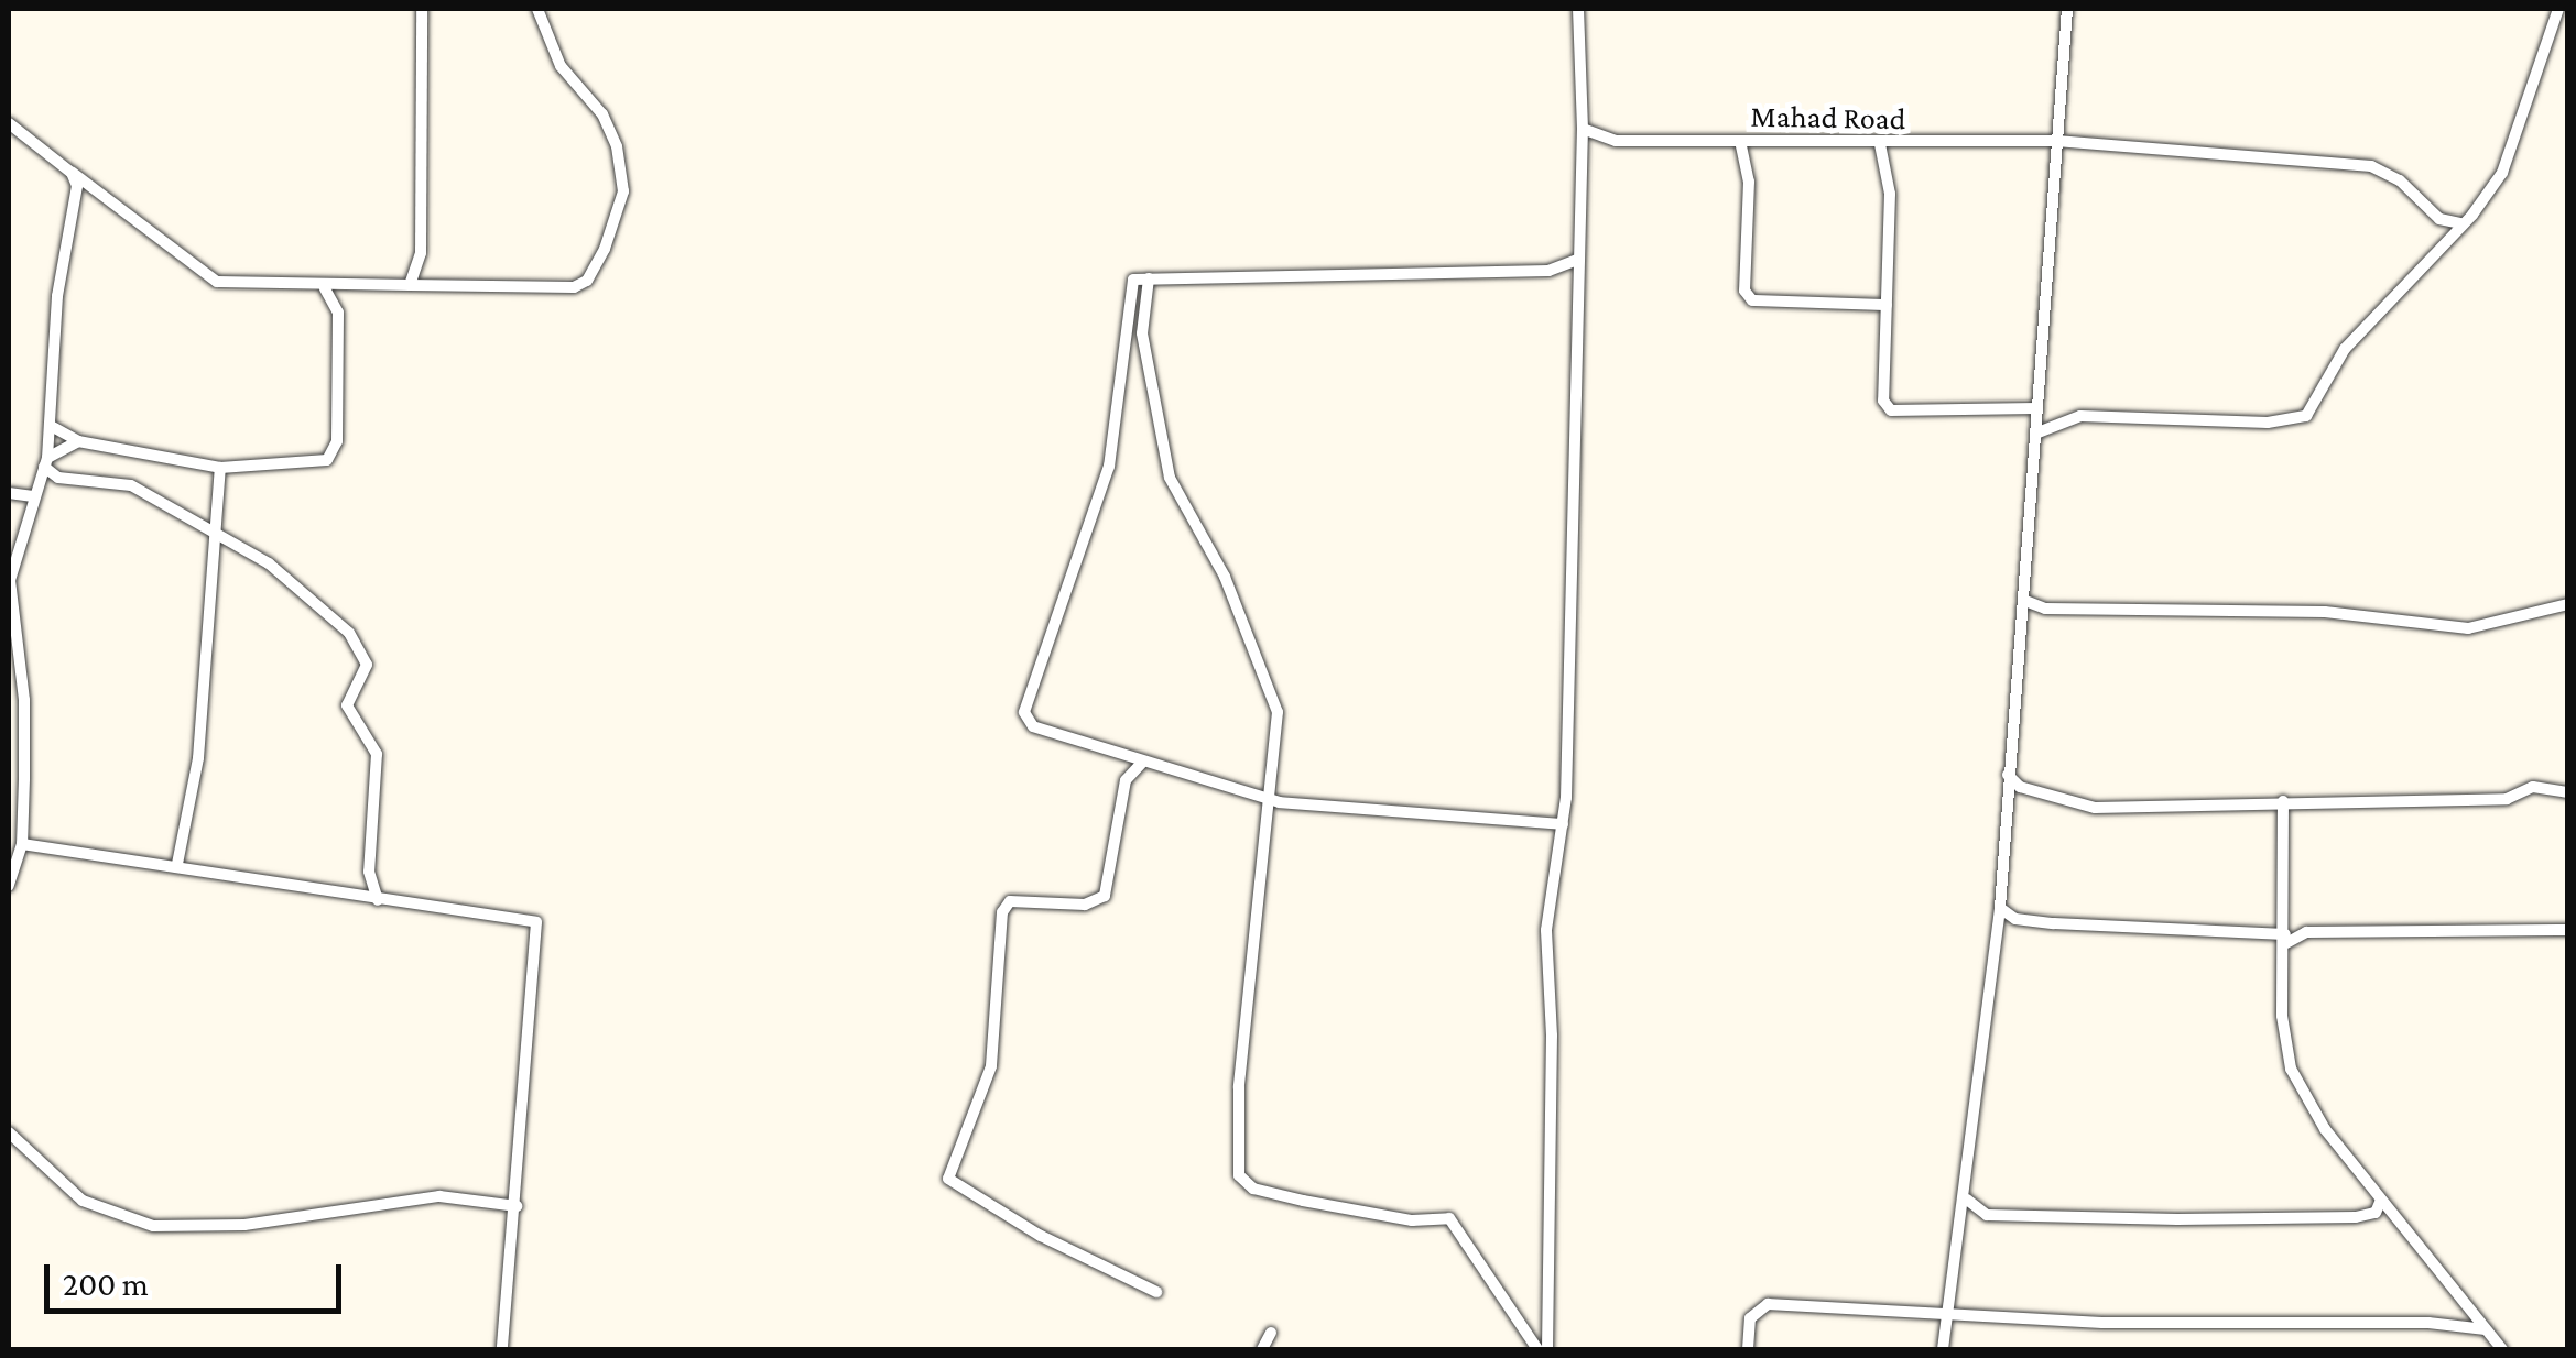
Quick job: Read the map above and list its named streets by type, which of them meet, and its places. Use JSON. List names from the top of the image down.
{
  "streets": {
    "street": ["Mahad Road"]
  },
  "scale_bar": "200 m"
}
